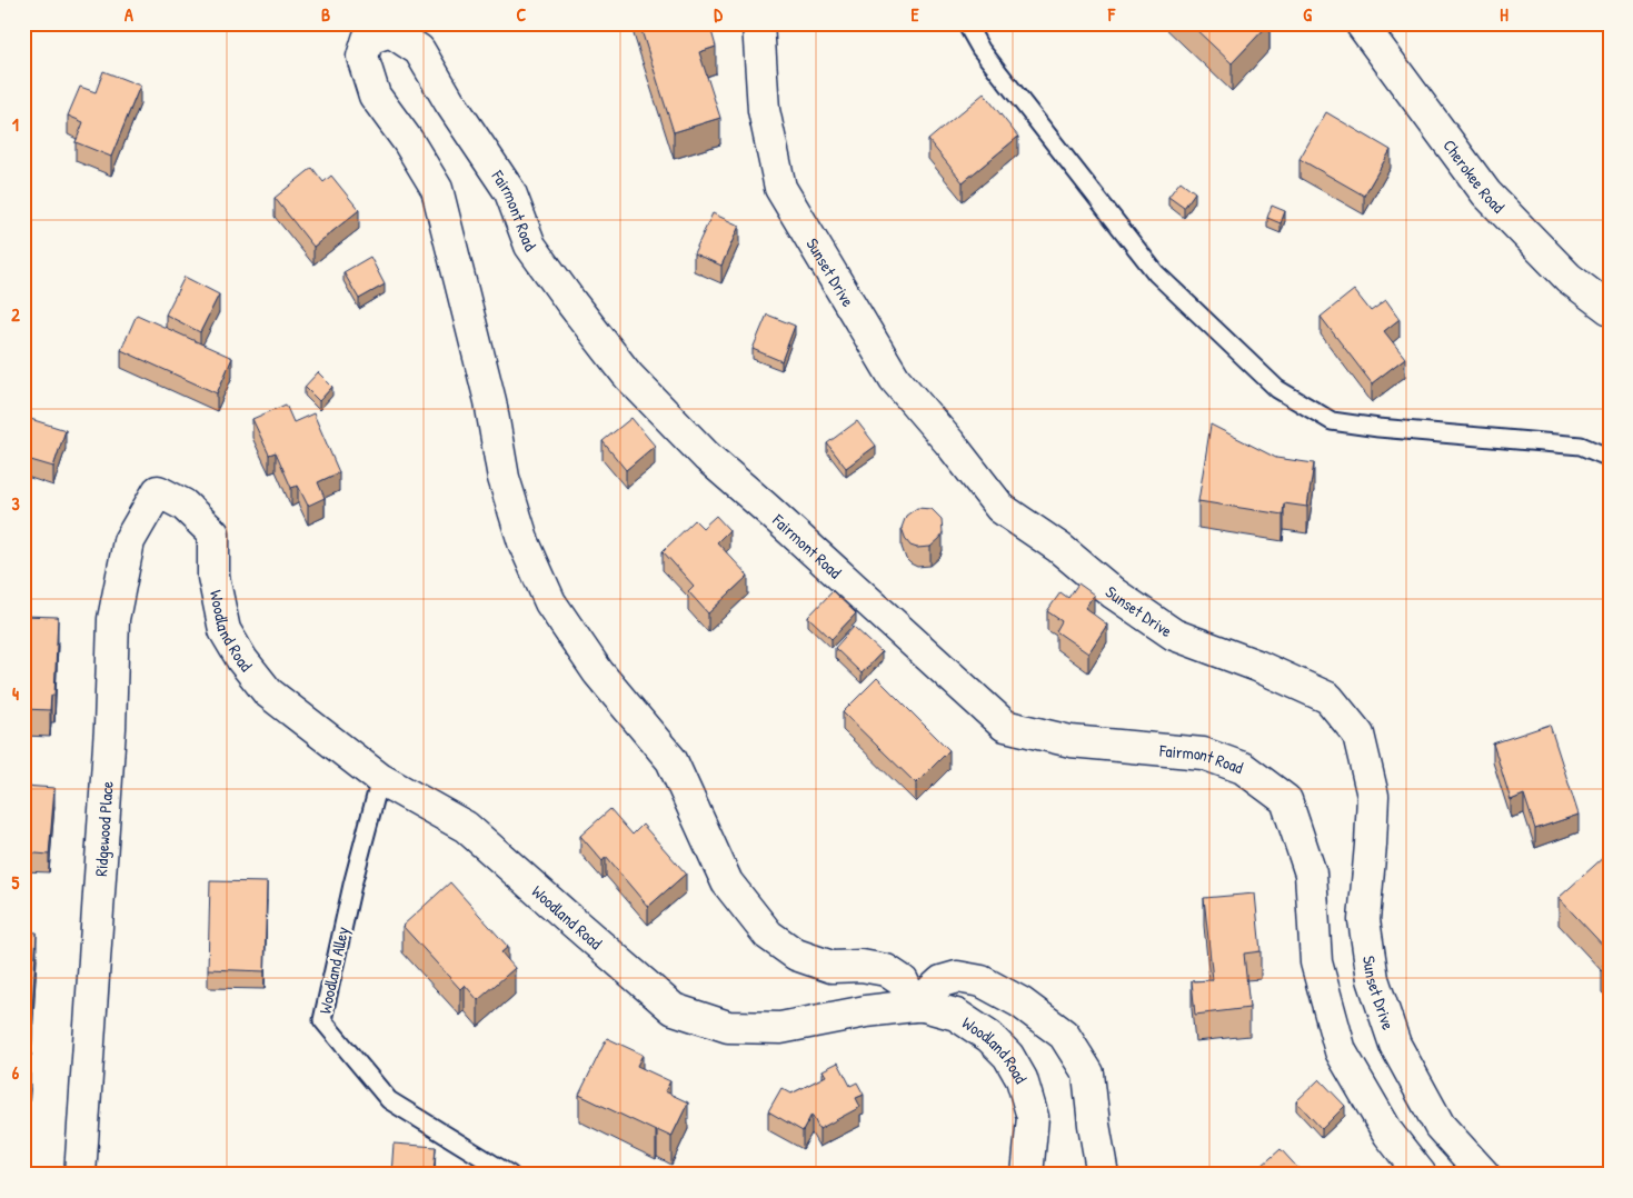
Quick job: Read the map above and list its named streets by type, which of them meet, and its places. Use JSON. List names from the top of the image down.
{
  "streets": {
    "street": [
      "Cherokee Road",
      "Fairmont Road",
      "Sunset Drive",
      "Woodland Road",
      "Ridgewood Place"
    ],
    "lane": ["Woodland Alley"]
  },
  "crossings": [
    ["Fairmont Road", "Woodland Road"],
    ["Woodland Road", "Ridgewood Place"],
    ["Woodland Road", "Woodland Alley"]
  ],
  "grid": {
    "columns": [
      "A",
      "B",
      "C",
      "D",
      "E",
      "F",
      "G",
      "H"
    ],
    "rows": [
      "1",
      "2",
      "3",
      "4",
      "5",
      "6"
    ]
  }
}
